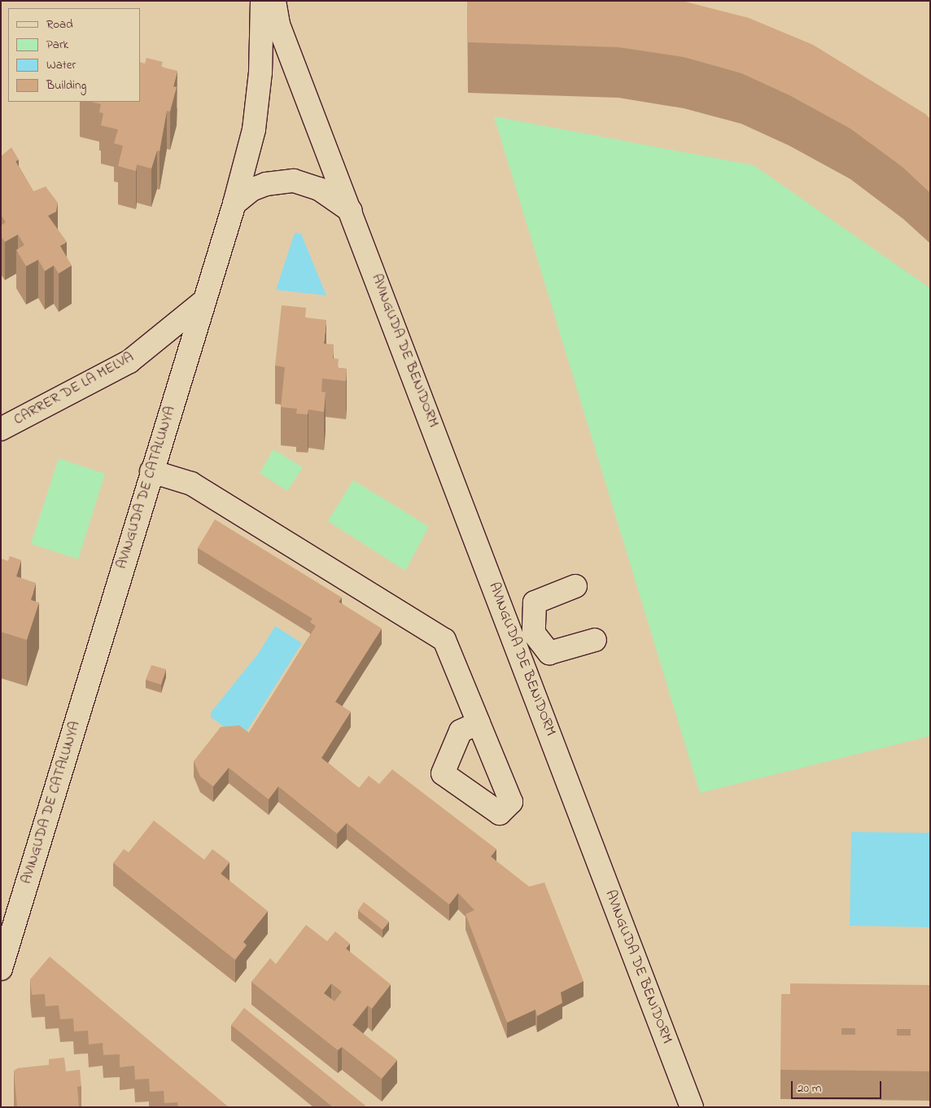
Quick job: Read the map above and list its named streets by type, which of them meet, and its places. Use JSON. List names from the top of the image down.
{
  "streets": {
    "street": ["AVINGUDA DE BENIDORM", "CARRER DE LA MELVA", "AVINGUDA DE CATALUNYA"]
  },
  "crossings": [
    ["CARRER DE LA MELVA", "AVINGUDA DE CATALUNYA"]
  ],
  "legend": [
    "Road",
    "Park",
    "Water",
    "Building"
  ],
  "scale_bar": "20 m"
}
